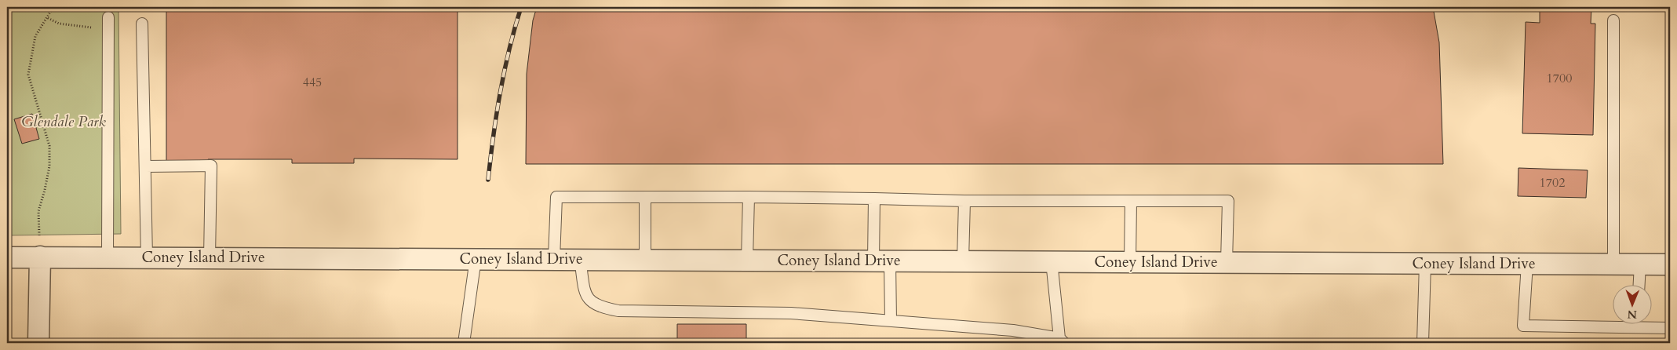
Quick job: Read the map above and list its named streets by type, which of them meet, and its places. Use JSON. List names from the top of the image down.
{
  "streets": {
    "street": ["Coney Island Drive"]
  },
  "parks": ["Glendale Park"],
  "house_numbers": ["1700", "445", "1702"],
  "north": "bottom"
}
